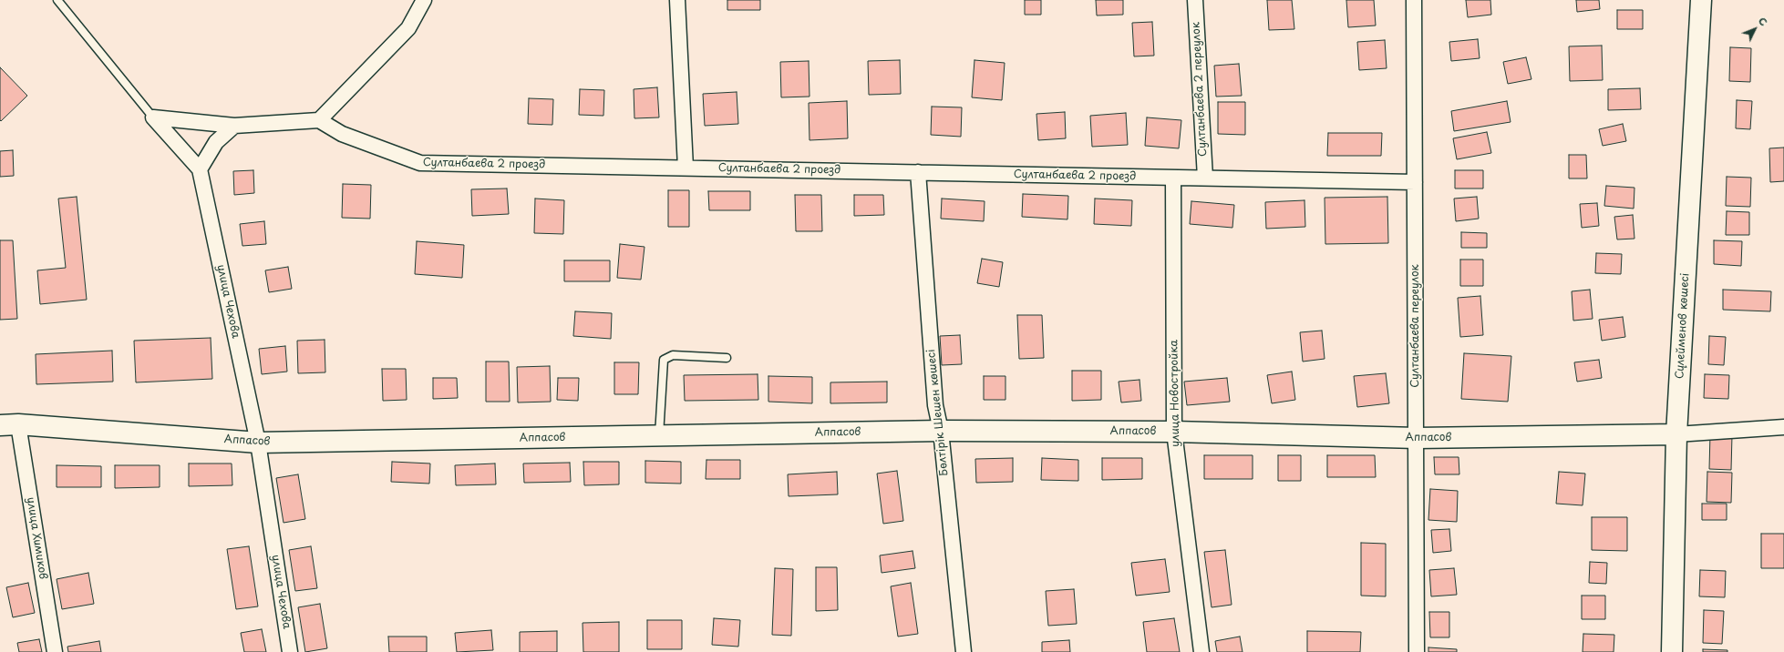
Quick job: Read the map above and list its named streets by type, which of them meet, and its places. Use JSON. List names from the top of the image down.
{
  "streets": {
    "street": [
      "Султанбаева 2 переулок",
      "Султанбаева 2 проезд",
      "улица Чехова",
      "Султанбаева переулок",
      "Сүлейменов көшесі",
      "улица Новостройка",
      "Бөлтірік Шешен көшесі",
      "Аппасов",
      "улица Химиков"
    ]
  },
  "crossings": [
    ["Султанбаева 2 переулок", "Султанбаева 2 проезд"],
    ["Султанбаева 2 проезд", "Султанбаева переулок"],
    ["Султанбаева 2 проезд", "улица Новостройка"],
    ["Султанбаева 2 проезд", "Бөлтірік Шешен көшесі"],
    ["улица Чехова", "Аппасов"],
    ["Султанбаева переулок", "Аппасов"],
    ["Сүлейменов көшесі", "Аппасов"],
    ["улица Новостройка", "Аппасов"],
    ["Бөлтірік Шешен көшесі", "Аппасов"],
    ["Аппасов", "улица Химиков"]
  ],
  "north": "top right"
}
